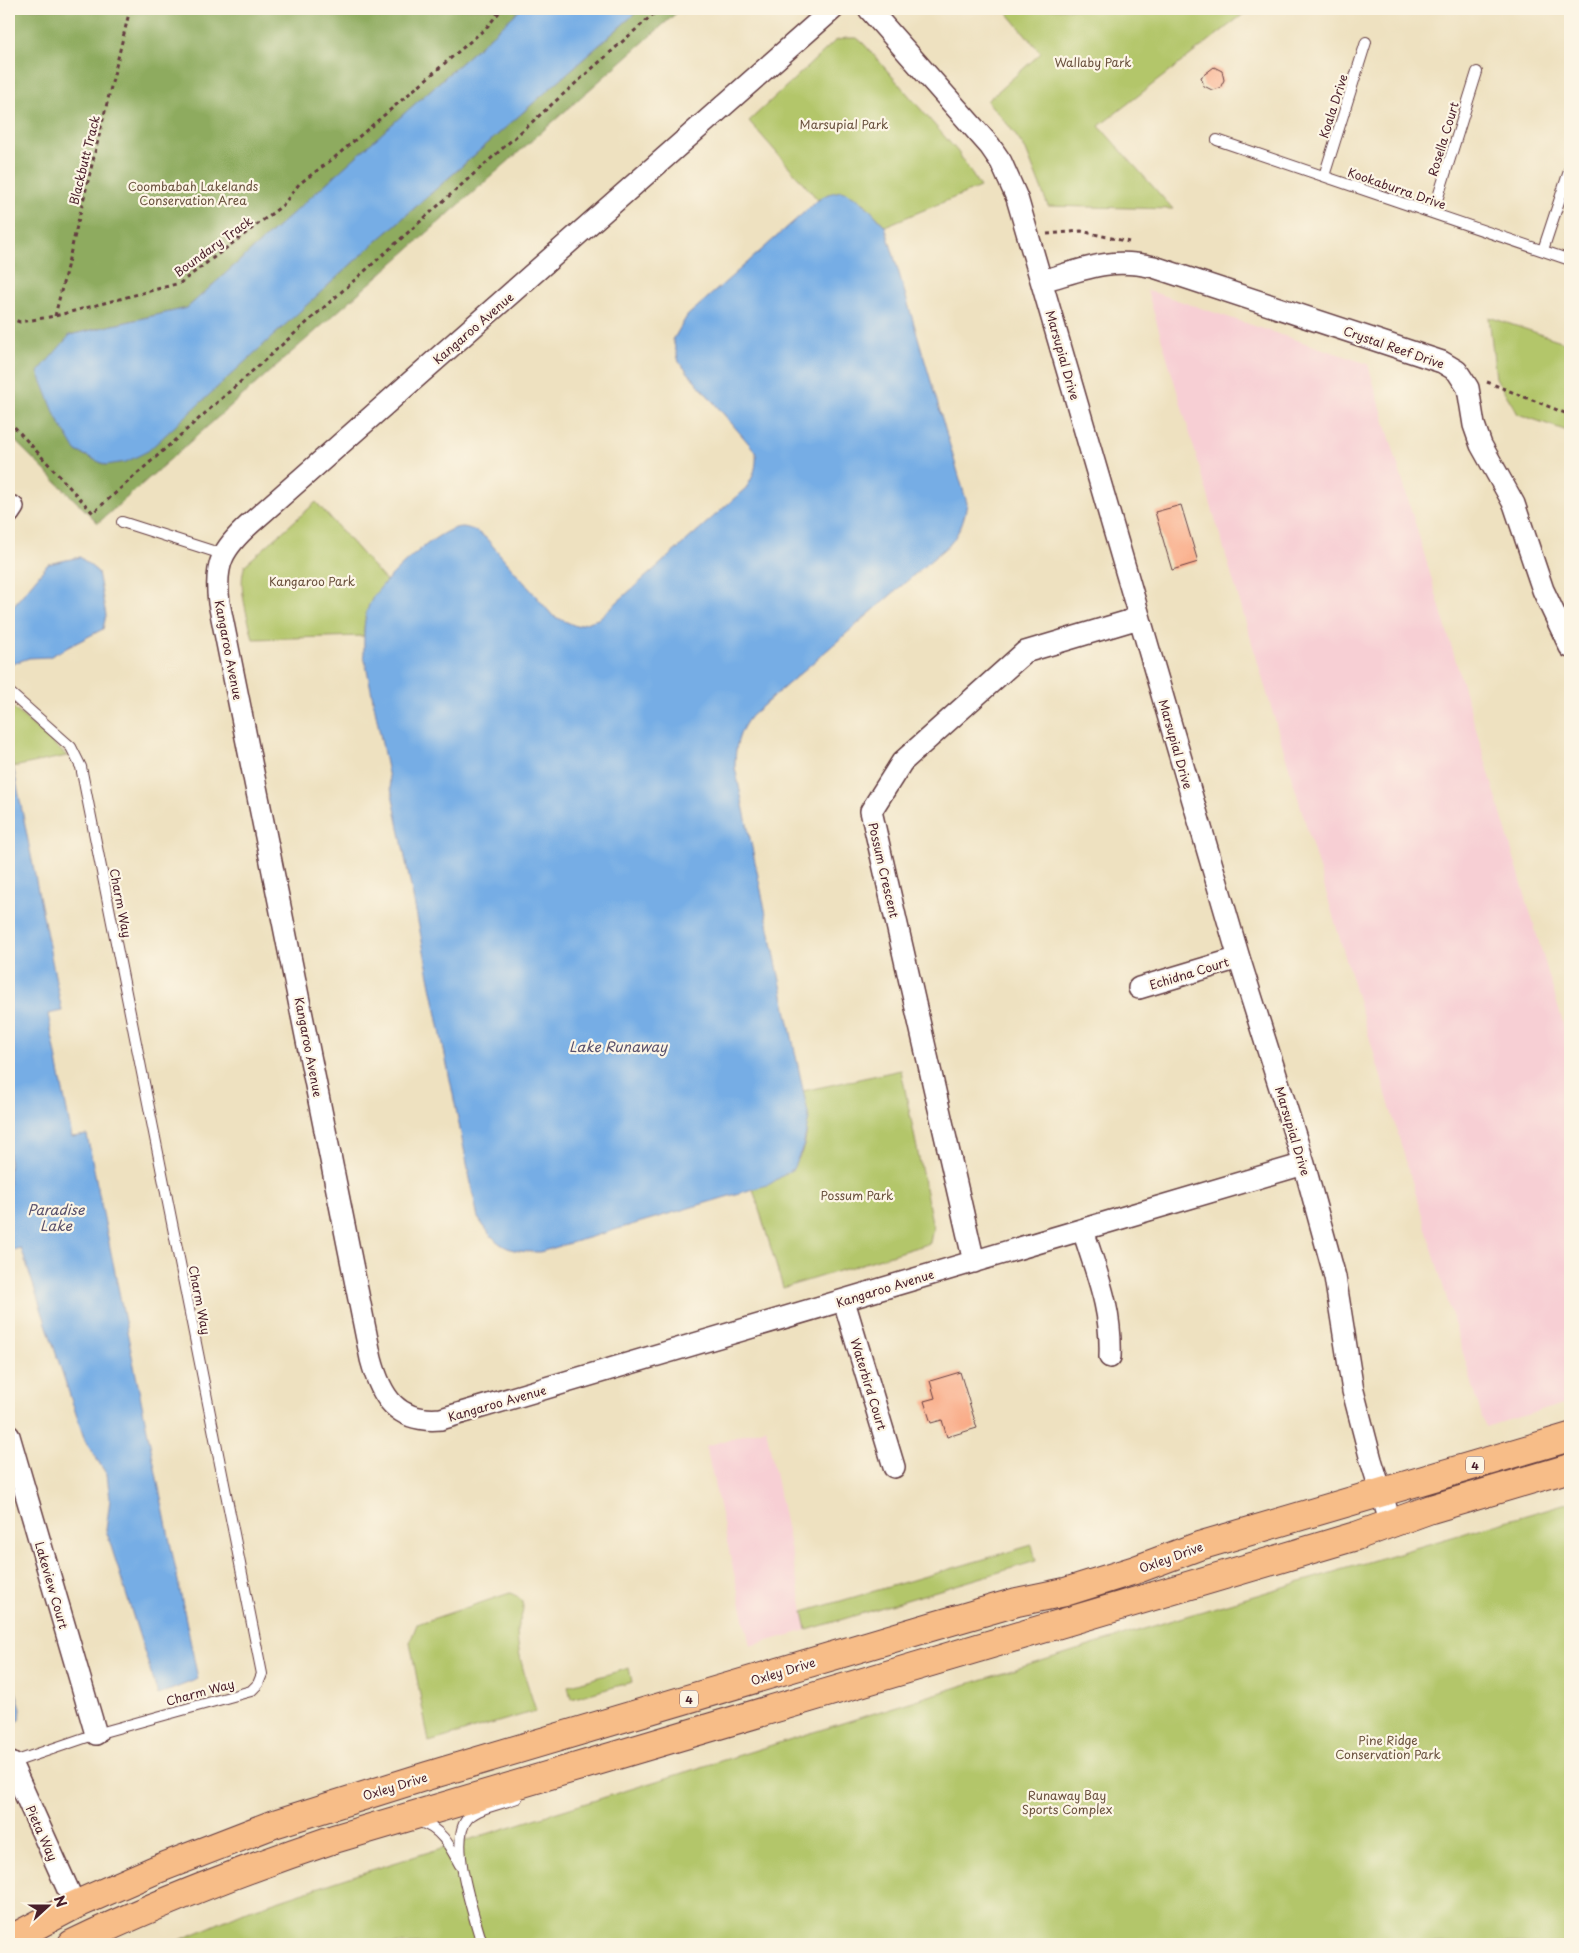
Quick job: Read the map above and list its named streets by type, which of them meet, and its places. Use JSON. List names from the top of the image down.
{
  "streets": {
    "main road": ["4", "Oxley Drive"],
    "street": [
      "Kangaroo Avenue",
      "Crystal Reef Drive",
      "Marsupial Drive",
      "Possum Crescent",
      "Echidna Court",
      "Waterbird Court",
      "Lakeview Court",
      "Pieta Way"
    ],
    "lane": [
      "Koala Drive",
      "Rosella Court",
      "Kookaburra Drive",
      "Charm Way"
    ],
    "path": ["Blackbutt Track", "Boundary Track"]
  },
  "crossings": [
    ["Koala Drive", "Kookaburra Drive"],
    ["Rosella Court", "Kookaburra Drive"],
    ["Blackbutt Track", "Boundary Track"],
    ["Kangaroo Avenue", "Marsupial Drive"],
    ["Kangaroo Avenue", "Possum Crescent"],
    ["Kangaroo Avenue", "Waterbird Court"],
    ["Crystal Reef Drive", "Marsupial Drive"],
    ["Marsupial Drive", "Possum Crescent"],
    ["Marsupial Drive", "Echidna Court"],
    ["Marsupial Drive", "Oxley Drive"],
    ["Charm Way", "Lakeview Court"],
    ["Charm Way", "Pieta Way"],
    ["Oxley Drive", "Pieta Way"]
  ],
  "water": ["Lake Runaway", "Paradise Lake"],
  "parks": [
    "Wallaby Park",
    "Marsupial Park",
    "Coombabah Lakelands Conservation Area",
    "Kangaroo Park",
    "Possum Park",
    "Pine Ridge Conservation Park",
    "Runaway Bay Sports Complex"
  ],
  "north": "right"
}
